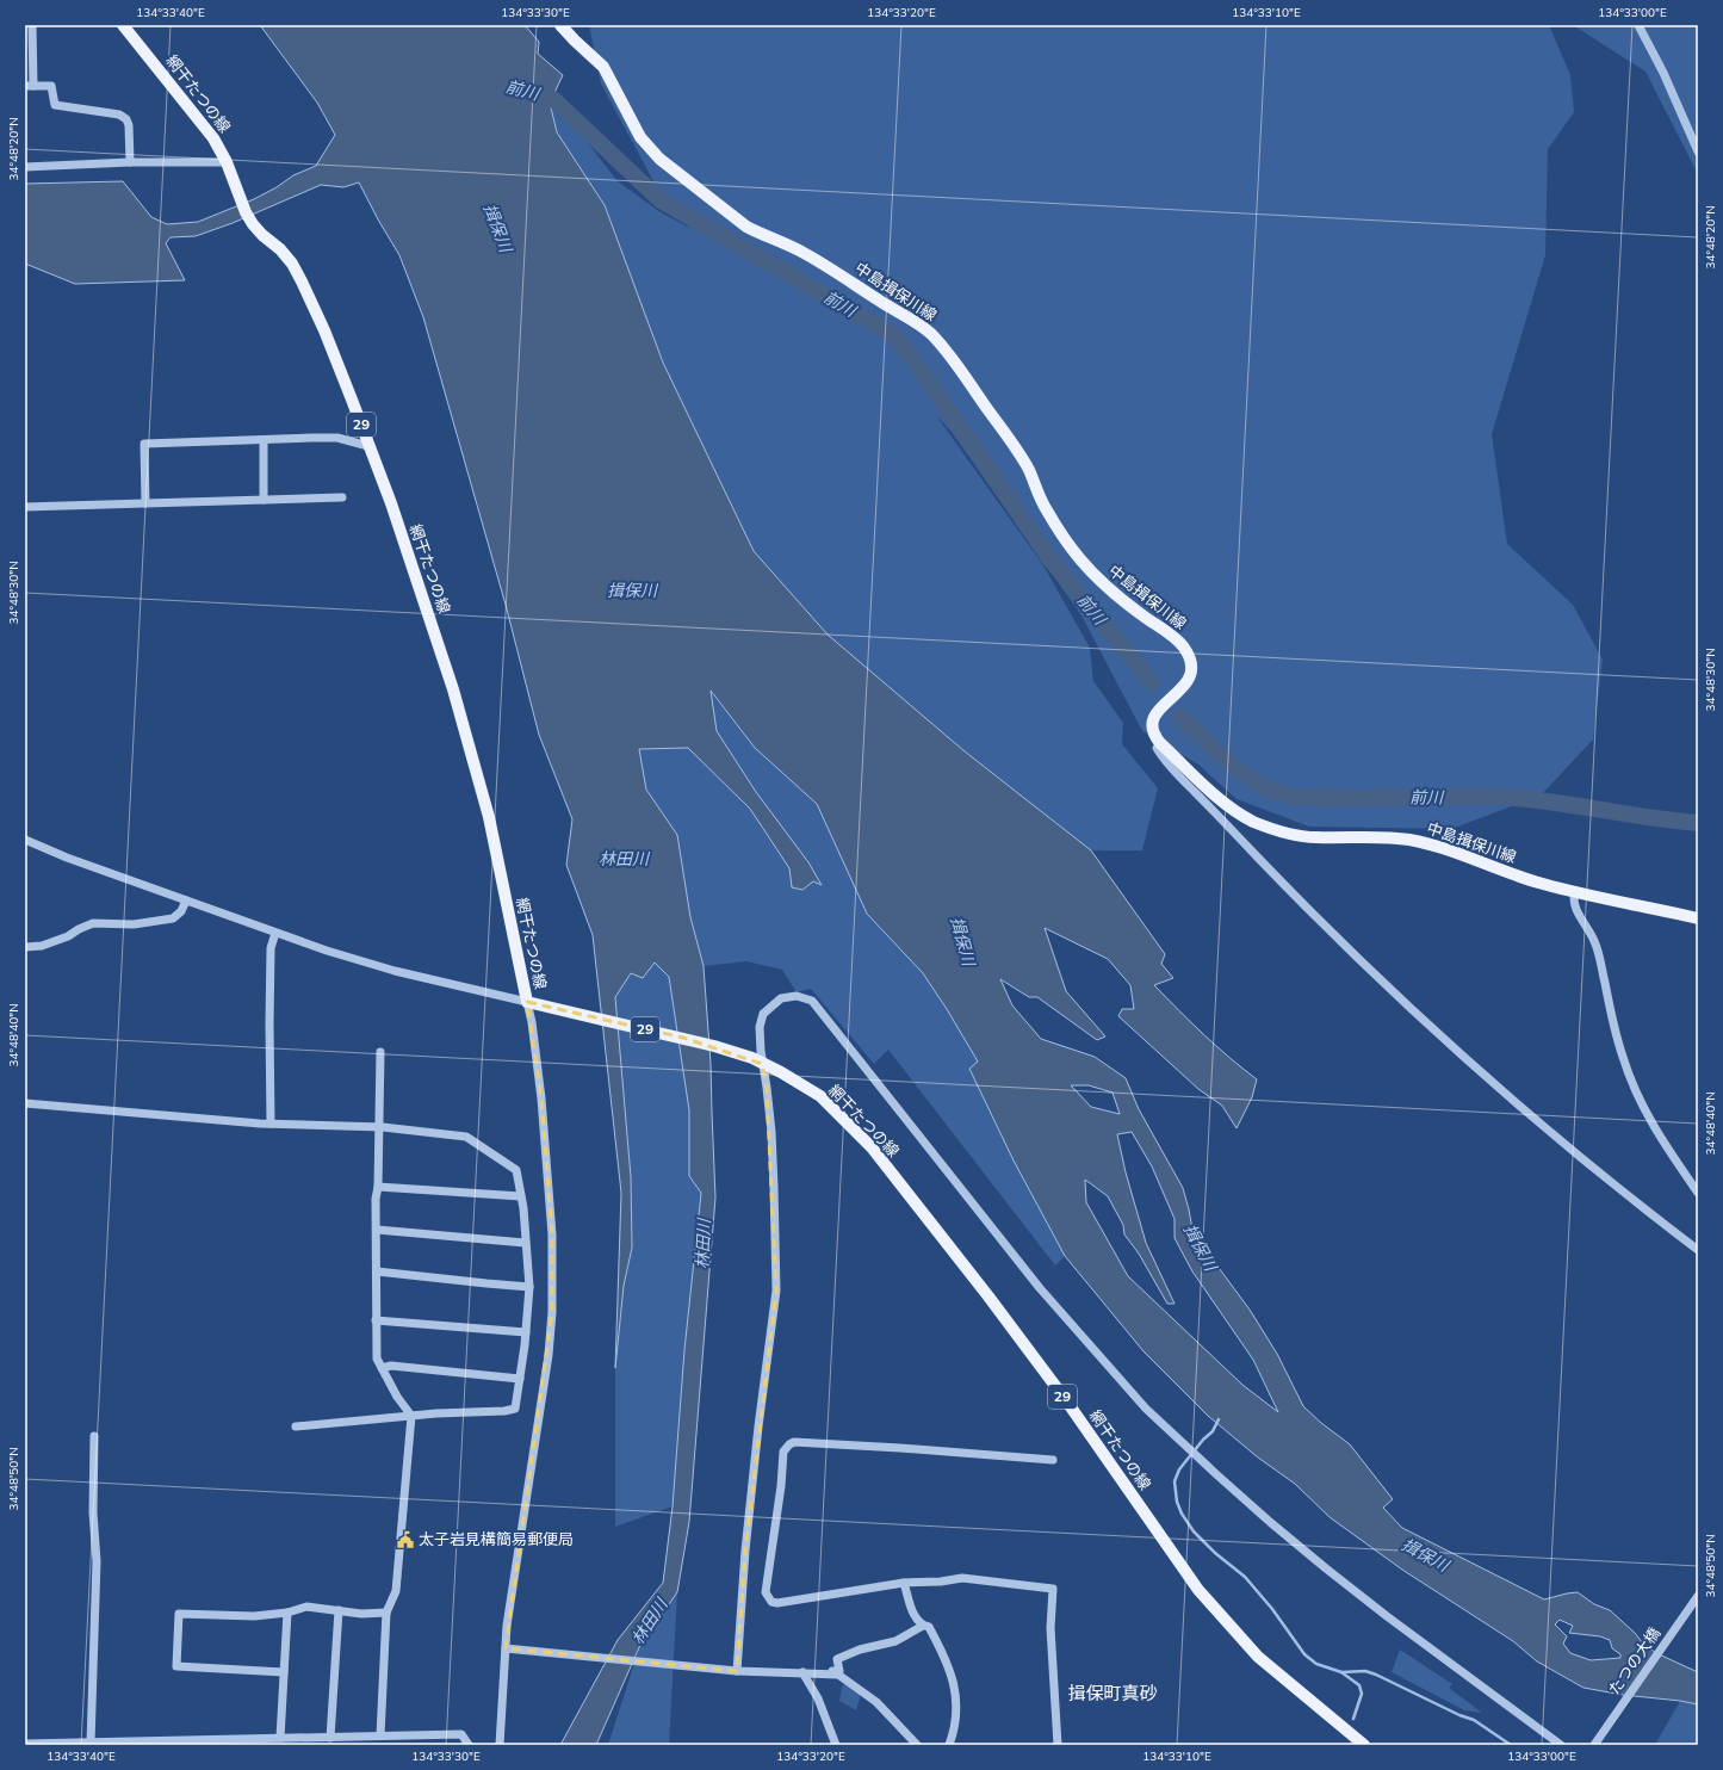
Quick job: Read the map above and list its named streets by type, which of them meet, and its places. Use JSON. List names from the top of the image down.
{
  "streets": {
    "main road": ["網干たつの線", "中島揖保川線", "29"],
    "street": ["たつの大橋"]
  },
  "districts": ["揖保町真砂"],
  "water": ["前川", "揖保川", "林田川"],
  "places": {
    "public building": ["太子岩見構簡易郵便局"]
  },
  "coordinates": [
    "134°33'40\"E",
    "134°33'30\"E",
    "134°33'20\"E",
    "134°33'10\"E",
    "134°33'00\"E",
    "34°48'20\"N",
    "34°48'30\"N",
    "34°48'40\"N",
    "34°48'50\"N"
  ]
}
